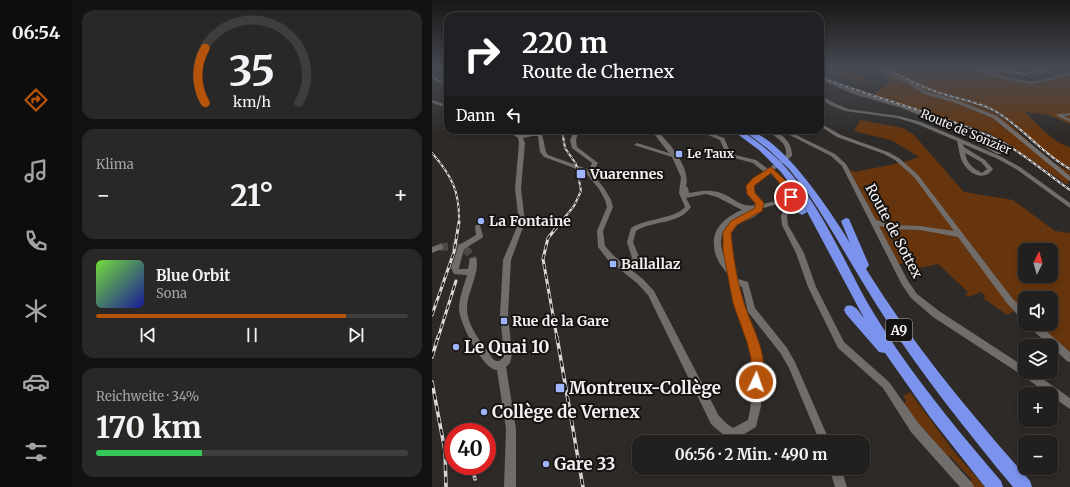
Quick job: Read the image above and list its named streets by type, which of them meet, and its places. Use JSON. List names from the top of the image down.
{
  "streets": {
    "highway": ["A9"],
    "street": ["Route de Sonzier", "Route de Sottex"]
  },
  "places": {
    "transit": [
      "Le Taux",
      "Vuarennes",
      "Ballallaz",
      "Rue de la Gare",
      "Montreux-Collège"
    ],
    "other": [
      "La Fontaine",
      "Le Quai 10",
      "Collège de Vernex",
      "Gare 33"
    ]
  },
  "north": "top",
  "page": {
    "tabs": "06:54",
    "turn": ["220 m", "Route de Chernex"],
    "then": "Dann",
    "tile": [
      "Klima",
      ["Reichweite · 34%", "170 km"]
    ],
    "heat": ["−", "21°", "+"],
    "map_buttons": ["+", "−"],
    "song": ["Blue Orbit", "Sona"],
    "limit": "40",
    "trip": "06:56 · 2 Min. · 490 m",
    "gauge": ["35", "km/h"]
  }
}
